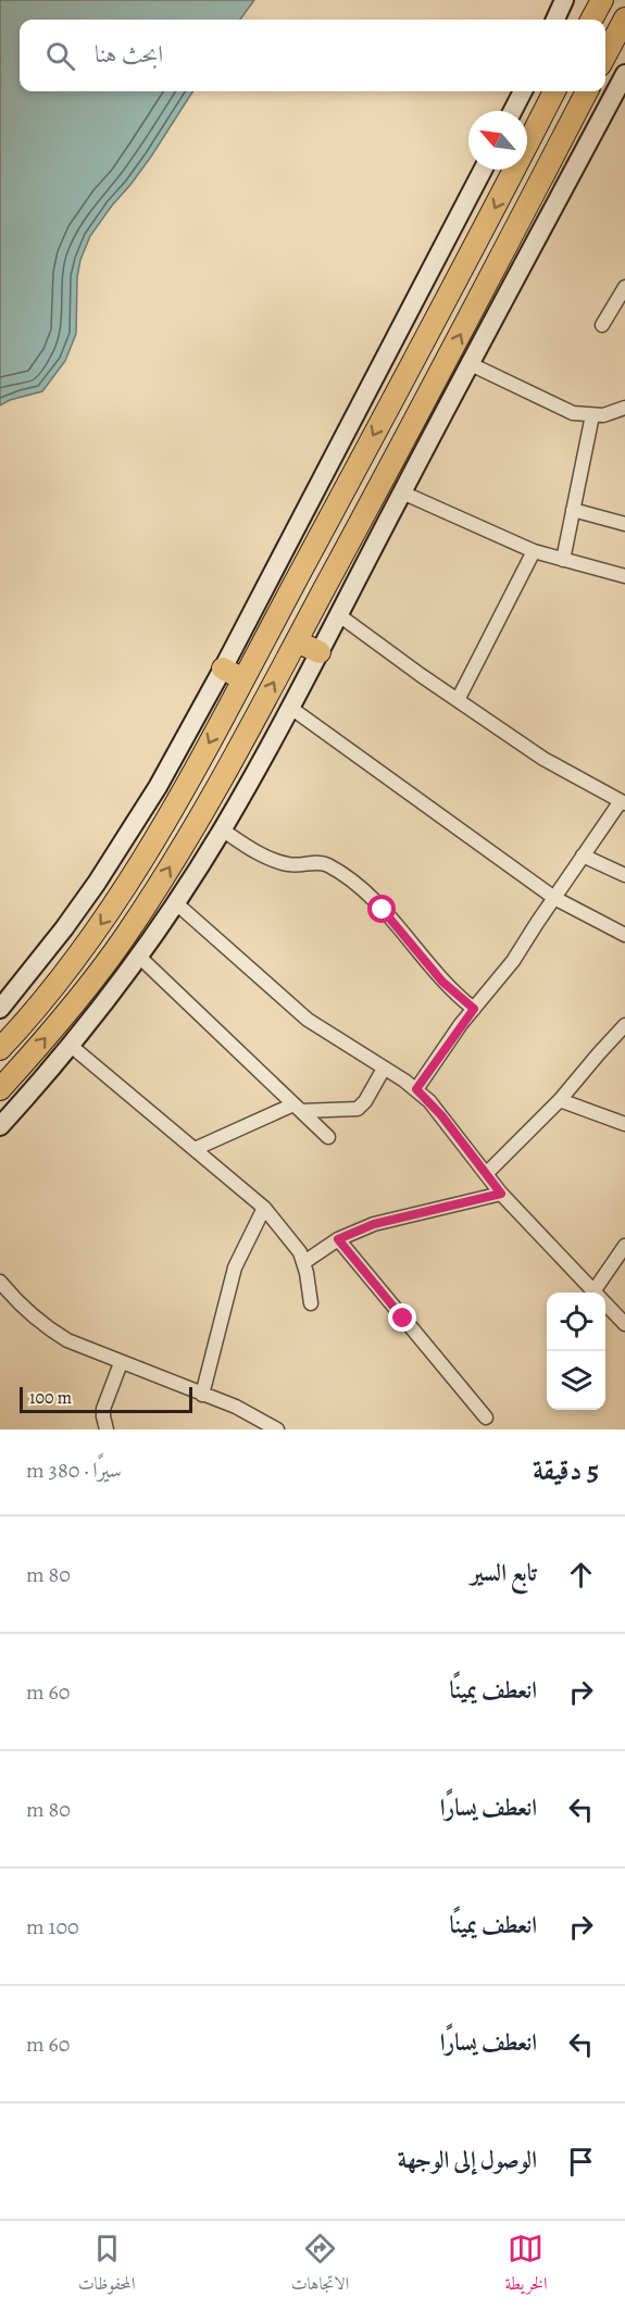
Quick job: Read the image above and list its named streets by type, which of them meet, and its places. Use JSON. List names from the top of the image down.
{
  "scale_bar": "100 m",
  "north": "top left",
  "page": {
    "search": "ابحث هنا",
    "scale": "100 m",
    "heading": ["5 دقيقة", "سيرًا · 380 m"],
    "list": [
      ["تابع السير", "80 m"],
      ["انعطف يمينًا", "60 m"],
      ["انعطف يسارًا", "80 m"],
      ["انعطف يمينًا", "100 m"],
      ["انعطف يسارًا", "60 m"],
      "الوصول إلى الوجهة"
    ],
    "nav": ["الخريطة", "الاتجاهات", "المحفوظات"]
  }
}
